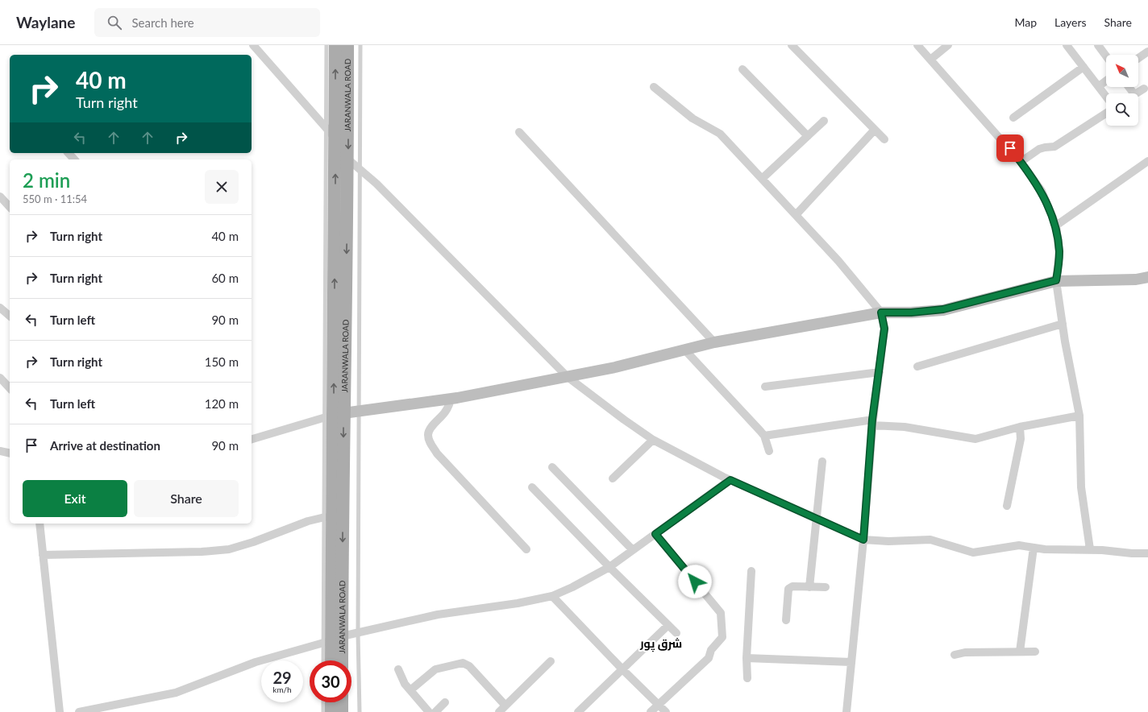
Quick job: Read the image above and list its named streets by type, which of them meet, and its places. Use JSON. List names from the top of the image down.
{
  "streets": {
    "main road": ["JARANWALA ROAD"]
  },
  "districts": ["شرق پور"],
  "north": "top left",
  "page": {
    "header": "Waylane",
    "search": "Search here",
    "nav": ["Map", "Layers", "Share"],
    "turn": ["40 m", "Turn right"],
    "heading": ["2 min", "550 m · 11:54"],
    "list": [
      {
        "name": "Turn right",
        "value": "40 m"
      },
      {
        "name": "Turn right",
        "value": "60 m"
      },
      {
        "name": "Turn left",
        "value": "90 m"
      },
      {
        "name": "Turn right",
        "value": "150 m"
      },
      {
        "name": "Turn left",
        "value": "120 m"
      },
      {
        "name": "Arrive at destination",
        "value": "90 m"
      }
    ],
    "buttons": ["Exit", "Share"],
    "speed": "29 km/h",
    "limit": "30"
  }
}
